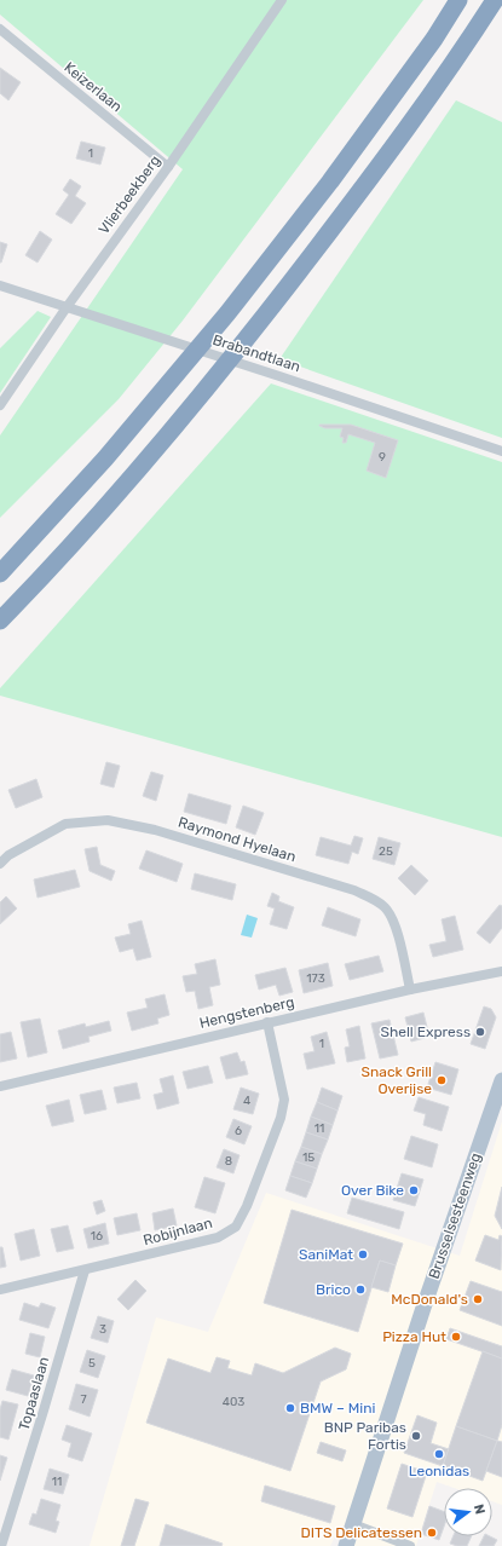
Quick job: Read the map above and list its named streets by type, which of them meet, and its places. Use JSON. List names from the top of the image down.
{
  "streets": {
    "main road": ["Brusselsesteenweg"],
    "street": [
      "Keizerlaan",
      "Vlierbeekberg",
      "Brabandtlaan",
      "Raymond Hyelaan",
      "Hengstenberg",
      "Robijnlaan",
      "Topaaslaan"
    ]
  },
  "crossings": [
    ["Keizerlaan", "Vlierbeekberg"],
    ["Vlierbeekberg", "Brabandtlaan"],
    ["Raymond Hyelaan", "Hengstenberg"],
    ["Hengstenberg", "Robijnlaan"],
    ["Robijnlaan", "Topaaslaan"]
  ],
  "places": [
    "Shell Express",
    "Snack Grill Overijse",
    "Over Bike",
    "SaniMat",
    "Brico",
    "McDonald's",
    "Pizza Hut",
    "BMW – Mini",
    "BNP Paribas Fortis",
    "Leonidas",
    "DITS Delicatessen"
  ],
  "house_numbers": [
    "1",
    "9",
    "25",
    "173",
    "1",
    "4",
    "11",
    "6",
    "15",
    "8",
    "16",
    "3",
    "5",
    "7",
    "403",
    "11"
  ],
  "north": "right"
}
